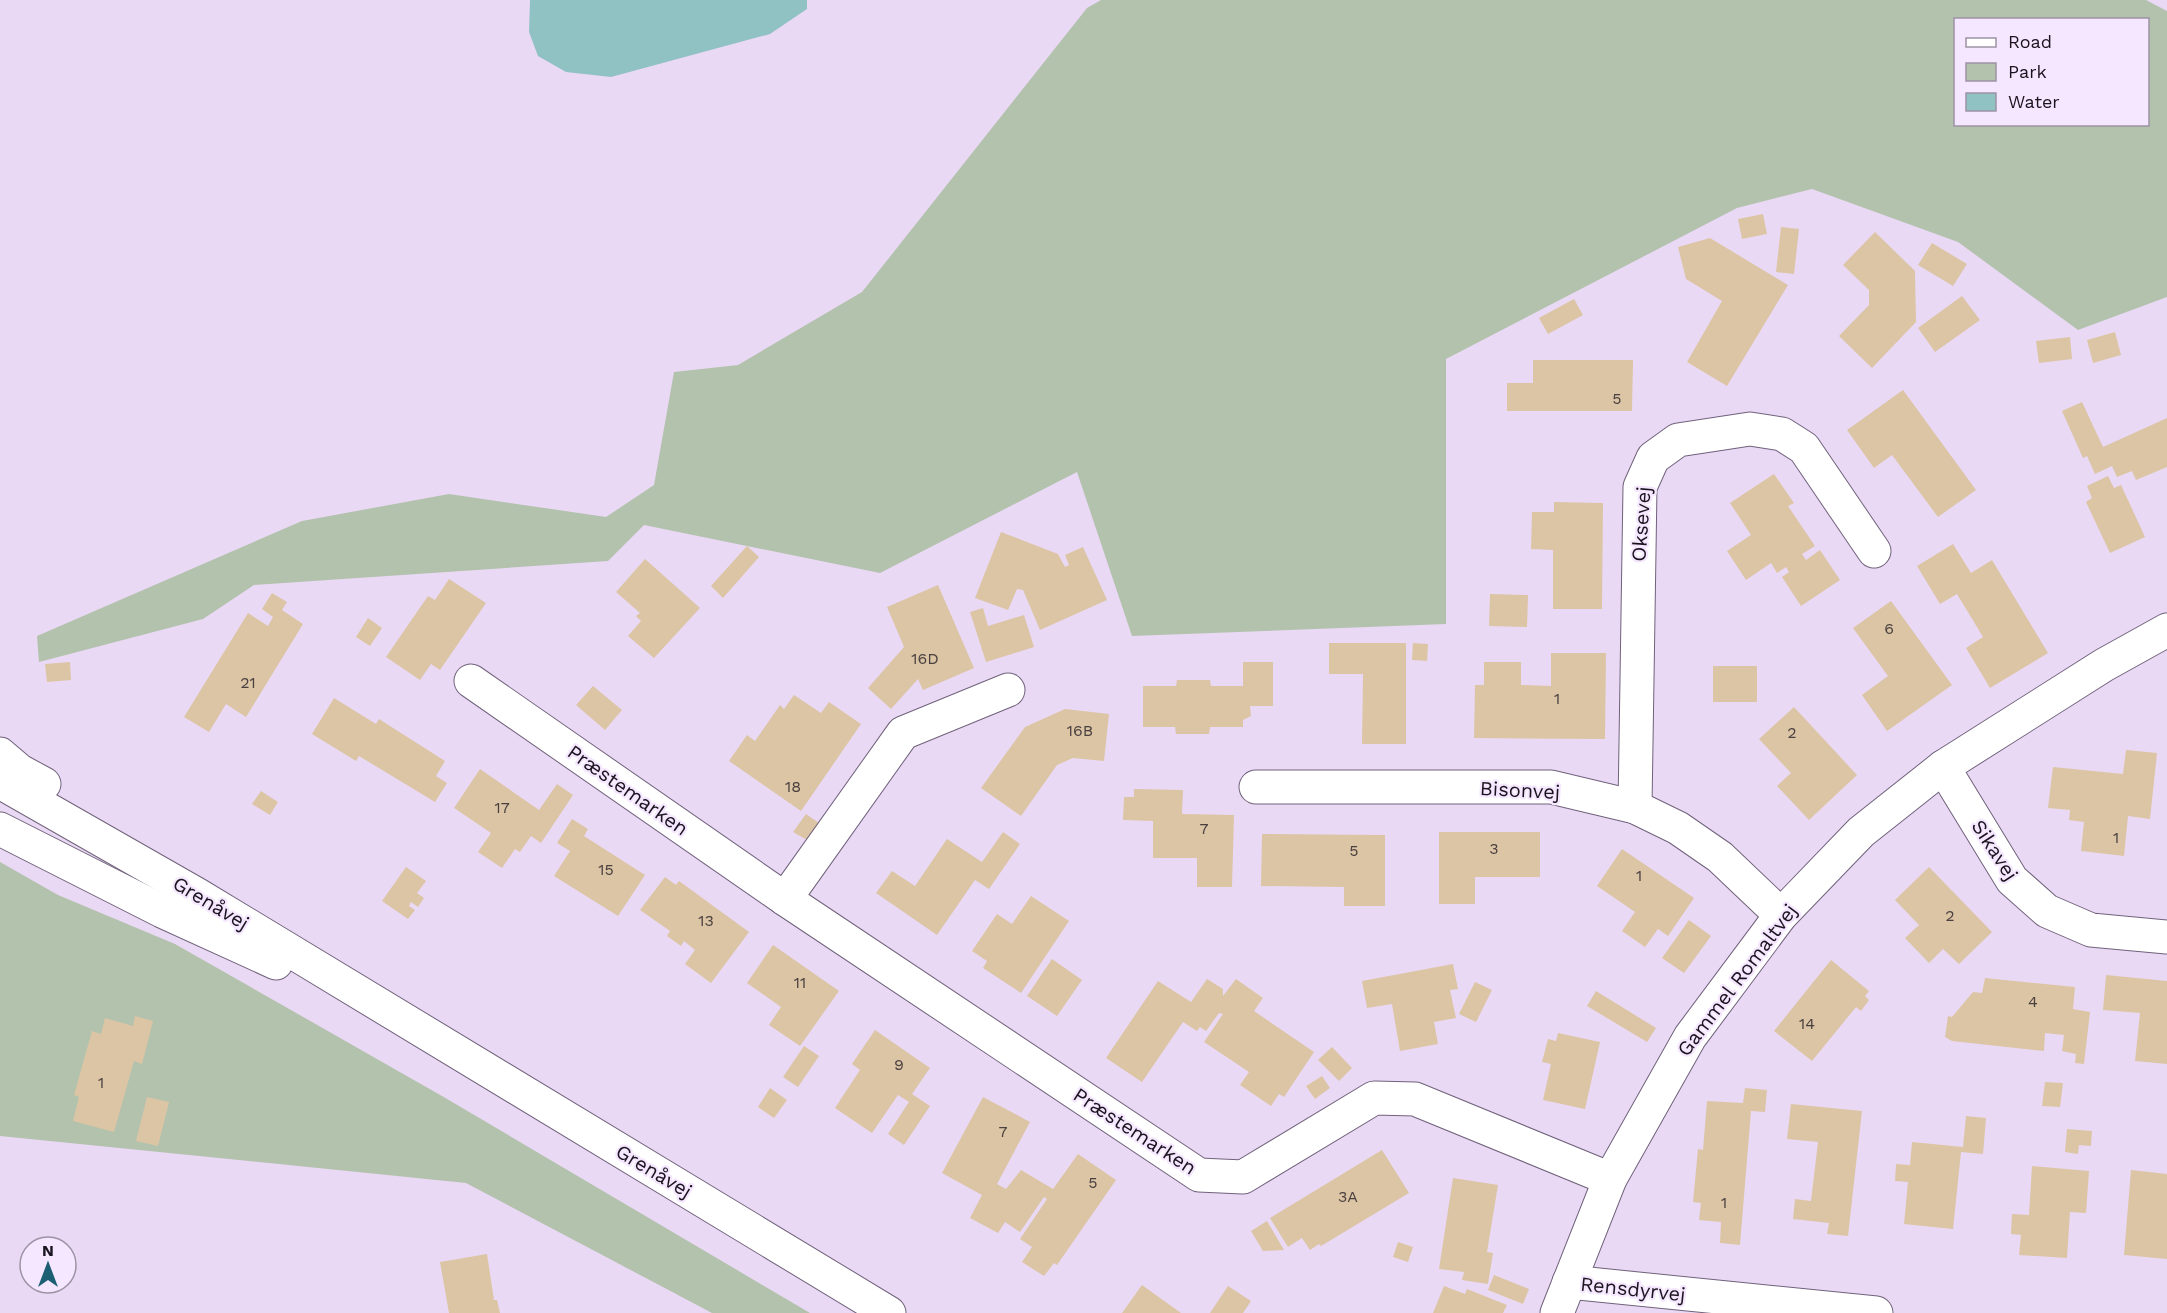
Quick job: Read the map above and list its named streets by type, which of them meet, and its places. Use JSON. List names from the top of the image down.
{
  "streets": {
    "street": [
      "Oksevej",
      "Præstemarken",
      "Bisonvej",
      "Sikavej",
      "Grenåvej",
      "Gammel Romaltvej",
      "Rensdyrvej"
    ]
  },
  "crossings": [
    ["Oksevej", "Bisonvej"],
    ["Præstemarken", "Gammel Romaltvej"],
    ["Bisonvej", "Gammel Romaltvej"],
    ["Sikavej", "Gammel Romaltvej"],
    ["Gammel Romaltvej", "Rensdyrvej"]
  ],
  "house_numbers": [
    "5",
    "6",
    "16D",
    "21",
    "1",
    "16B",
    "2",
    "18",
    "17",
    "7",
    "1",
    "3",
    "5",
    "15",
    "1",
    "2",
    "13",
    "11",
    "4",
    "14",
    "9",
    "1",
    "7",
    "5",
    "3A",
    "1"
  ],
  "legend": ["Road", "Park", "Water"],
  "north": "top"
}
